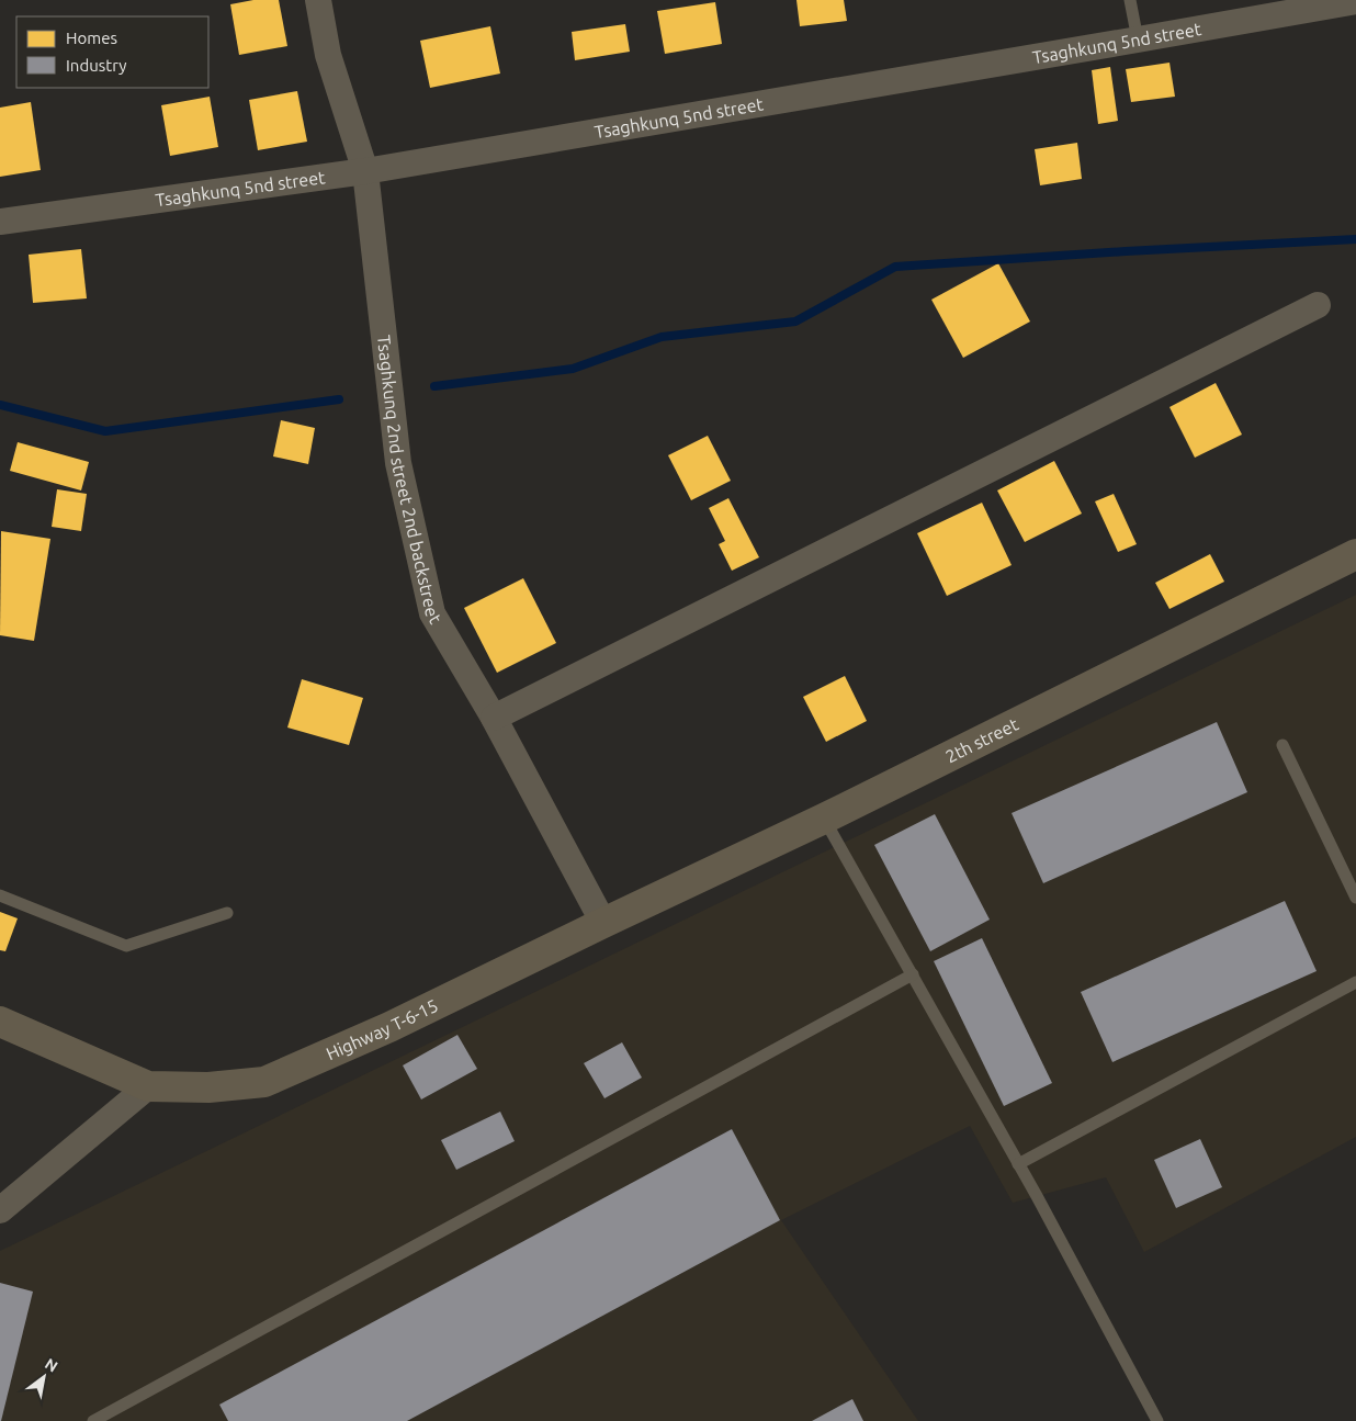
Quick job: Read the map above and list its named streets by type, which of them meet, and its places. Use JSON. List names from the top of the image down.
{
  "streets": {
    "street": [
      "Tsaghkunq 5nd street",
      "Tsaghkunq 2nd street 2nd backstreet",
      "2th street",
      "Highway T-6-15"
    ]
  },
  "crossings": [
    ["Tsaghkunq 5nd street", "Tsaghkunq 2nd street 2nd backstreet"],
    ["Tsaghkunq 2nd street 2nd backstreet", "2th street"],
    ["Tsaghkunq 2nd street 2nd backstreet", "Highway T-6-15"],
    ["2th street", "Highway T-6-15"]
  ],
  "legend": ["Homes", "Industry"],
  "north": "top right"
}
